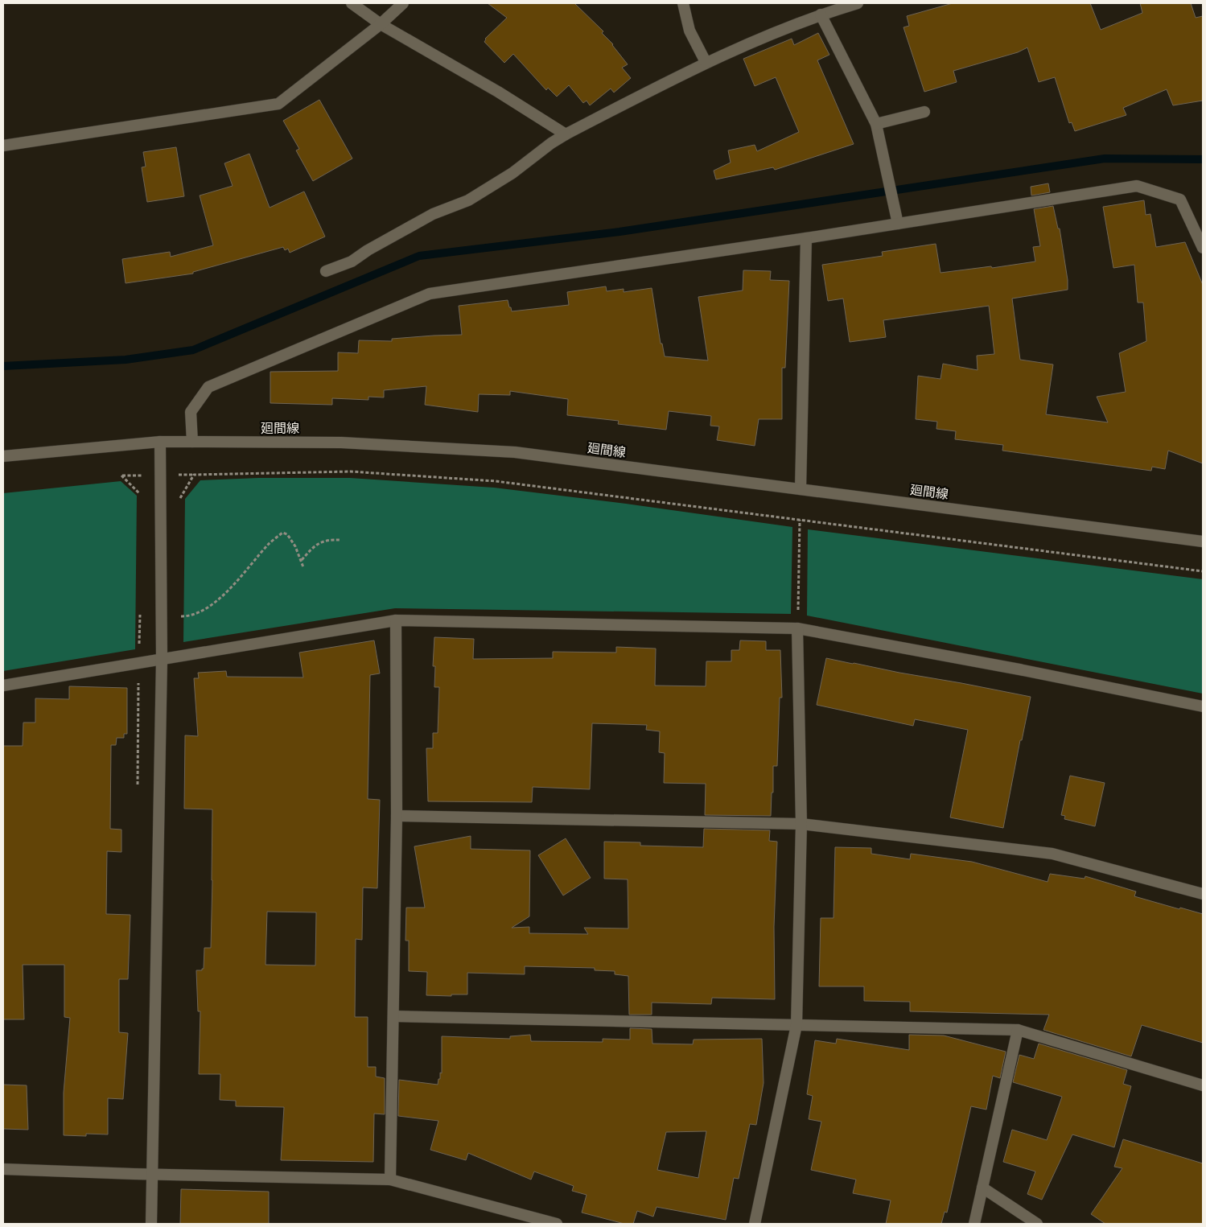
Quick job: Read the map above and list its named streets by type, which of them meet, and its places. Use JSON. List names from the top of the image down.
{
  "streets": {
    "street": ["廻間線"]
  }
}
